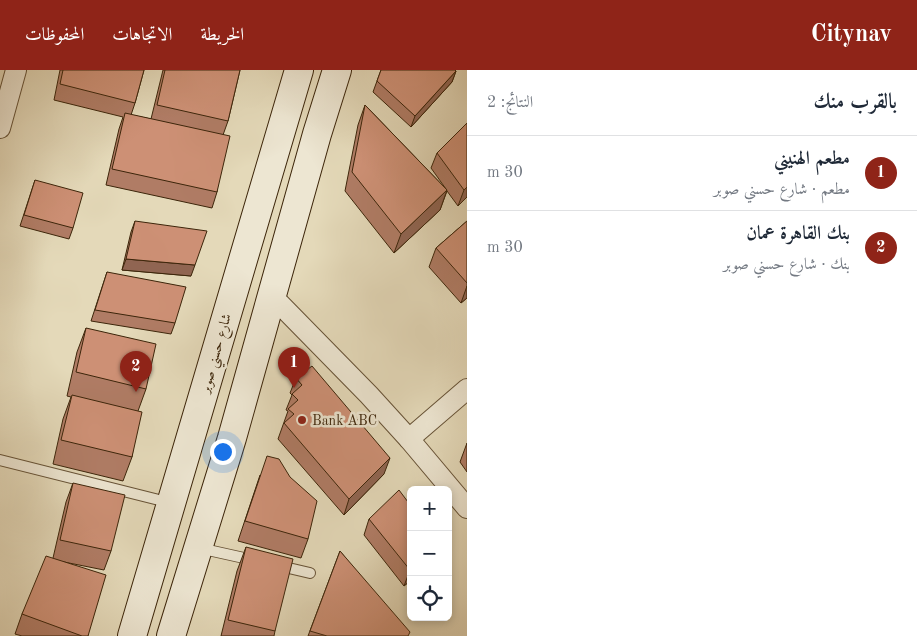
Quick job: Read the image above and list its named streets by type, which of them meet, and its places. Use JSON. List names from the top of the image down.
{
  "streets": {
    "main road": ["شارع حسني صوبر"]
  },
  "places": ["Bank ABC"],
  "page": {
    "header": "Citynav",
    "nav": ["الخريطة", "الاتجاهات", "المحفوظات"],
    "heading": ["بالقرب منك", "النتائج: 2"],
    "list": [
      {
        "mark": "1",
        "name": "مطعم الهنيني",
        "note": "مطعم · شارع حسني صوبر",
        "value": "30 m"
      },
      {
        "mark": "2",
        "name": "بنك القاهرة عمان",
        "note": "بنك · شارع حسني صوبر",
        "value": "30 m"
      }
    ],
    "pins": ["1", "2"],
    "map_buttons": ["+", "−"]
  }
}
